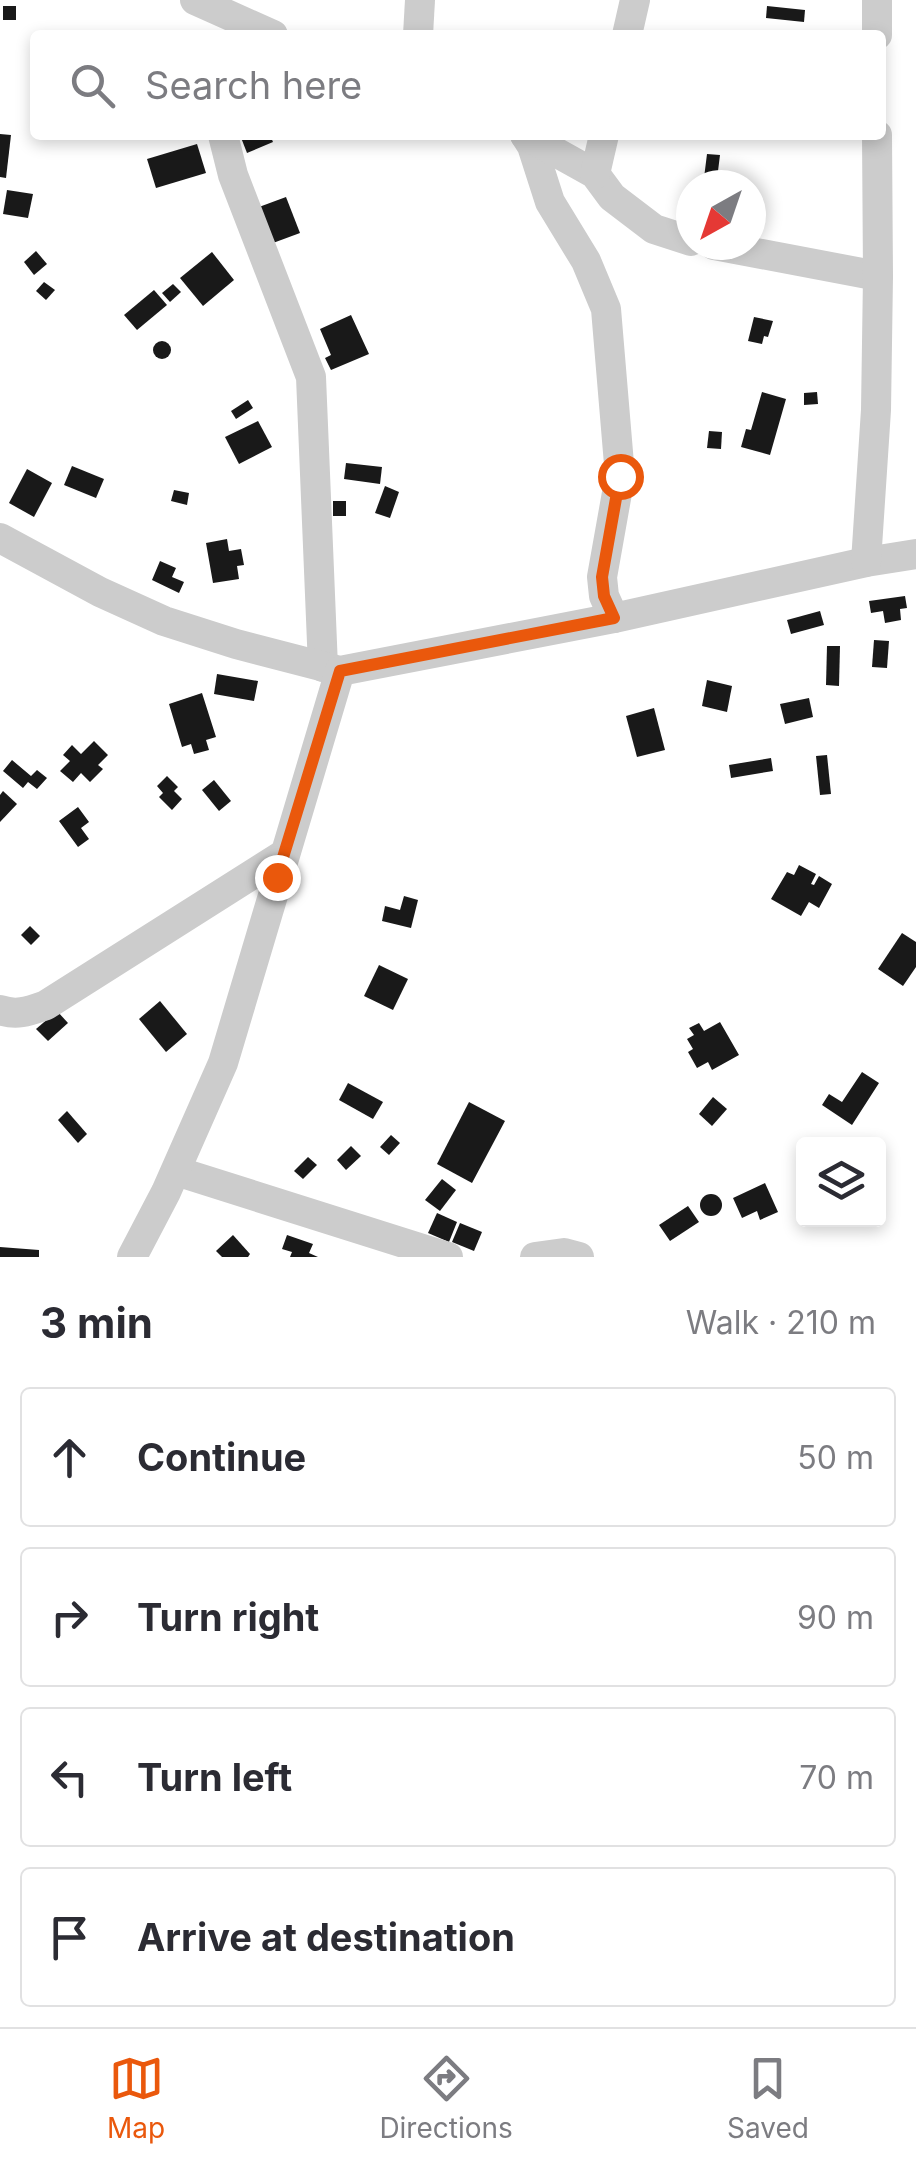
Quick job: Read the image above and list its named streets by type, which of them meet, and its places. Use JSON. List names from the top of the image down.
{
  "north": "bottom left",
  "page": {
    "search": "Search here",
    "heading": ["3 min", "Walk · 210 m"],
    "list": [
      ["Continue", "50 m"],
      ["Turn right", "90 m"],
      ["Turn left", "70 m"],
      "Arrive at destination"
    ],
    "nav": ["Map", "Directions", "Saved"]
  }
}
